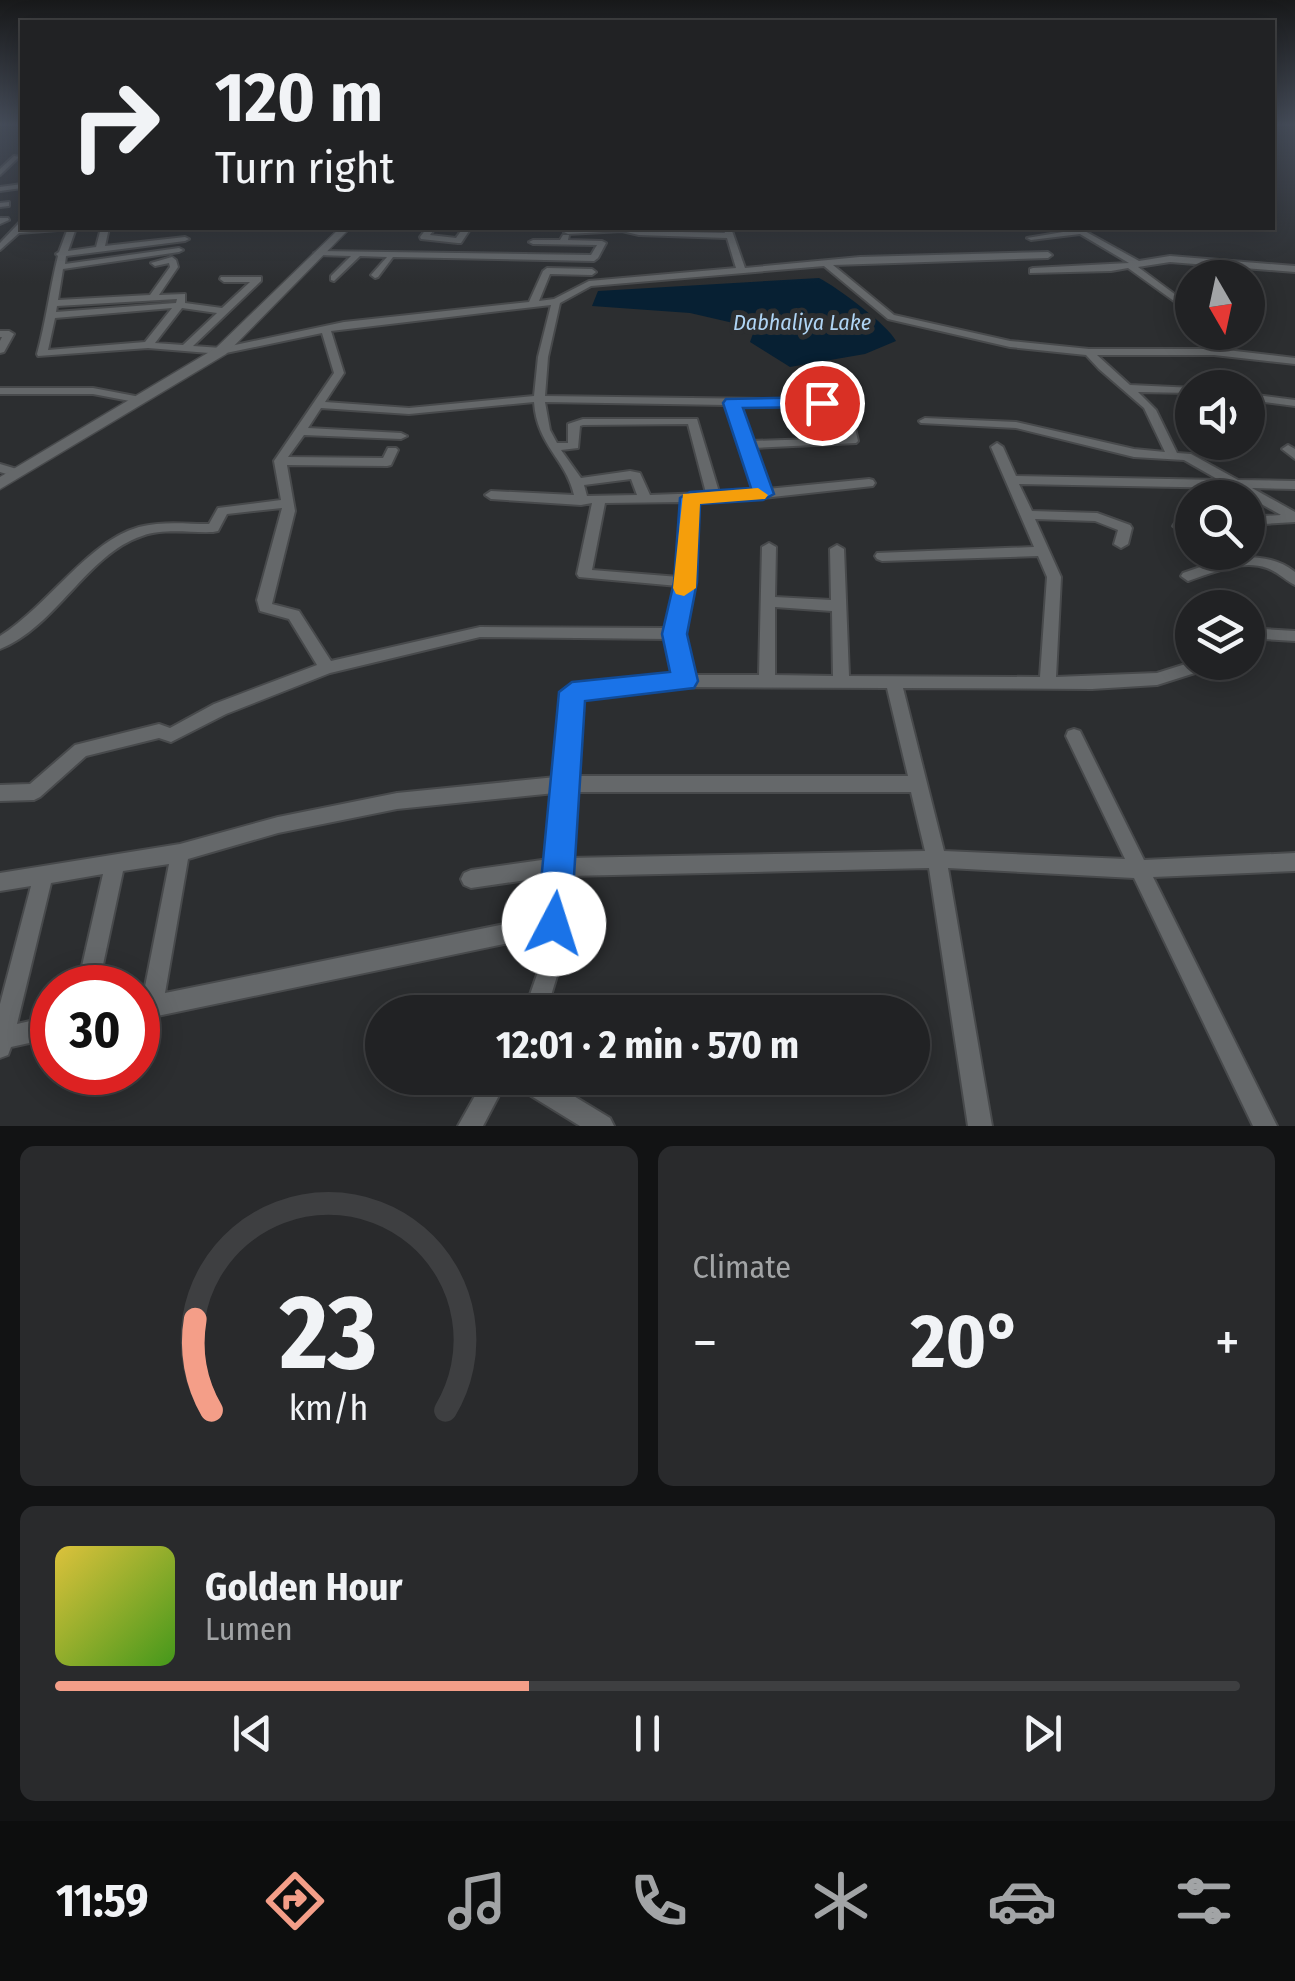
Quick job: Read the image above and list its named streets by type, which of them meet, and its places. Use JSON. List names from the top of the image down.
{
  "water": ["Dabhaliya Lake"],
  "north": "bottom",
  "page": {
    "turn": ["120 m", "Turn right"],
    "limit": "30",
    "trip": "12:01 · 2 min · 570 m",
    "tile": "Climate",
    "heat": ["−", "20°", "+"],
    "song": ["Golden Hour", "Lumen"],
    "tabs": "11:59",
    "gauge": ["23", "km/h"]
  }
}
